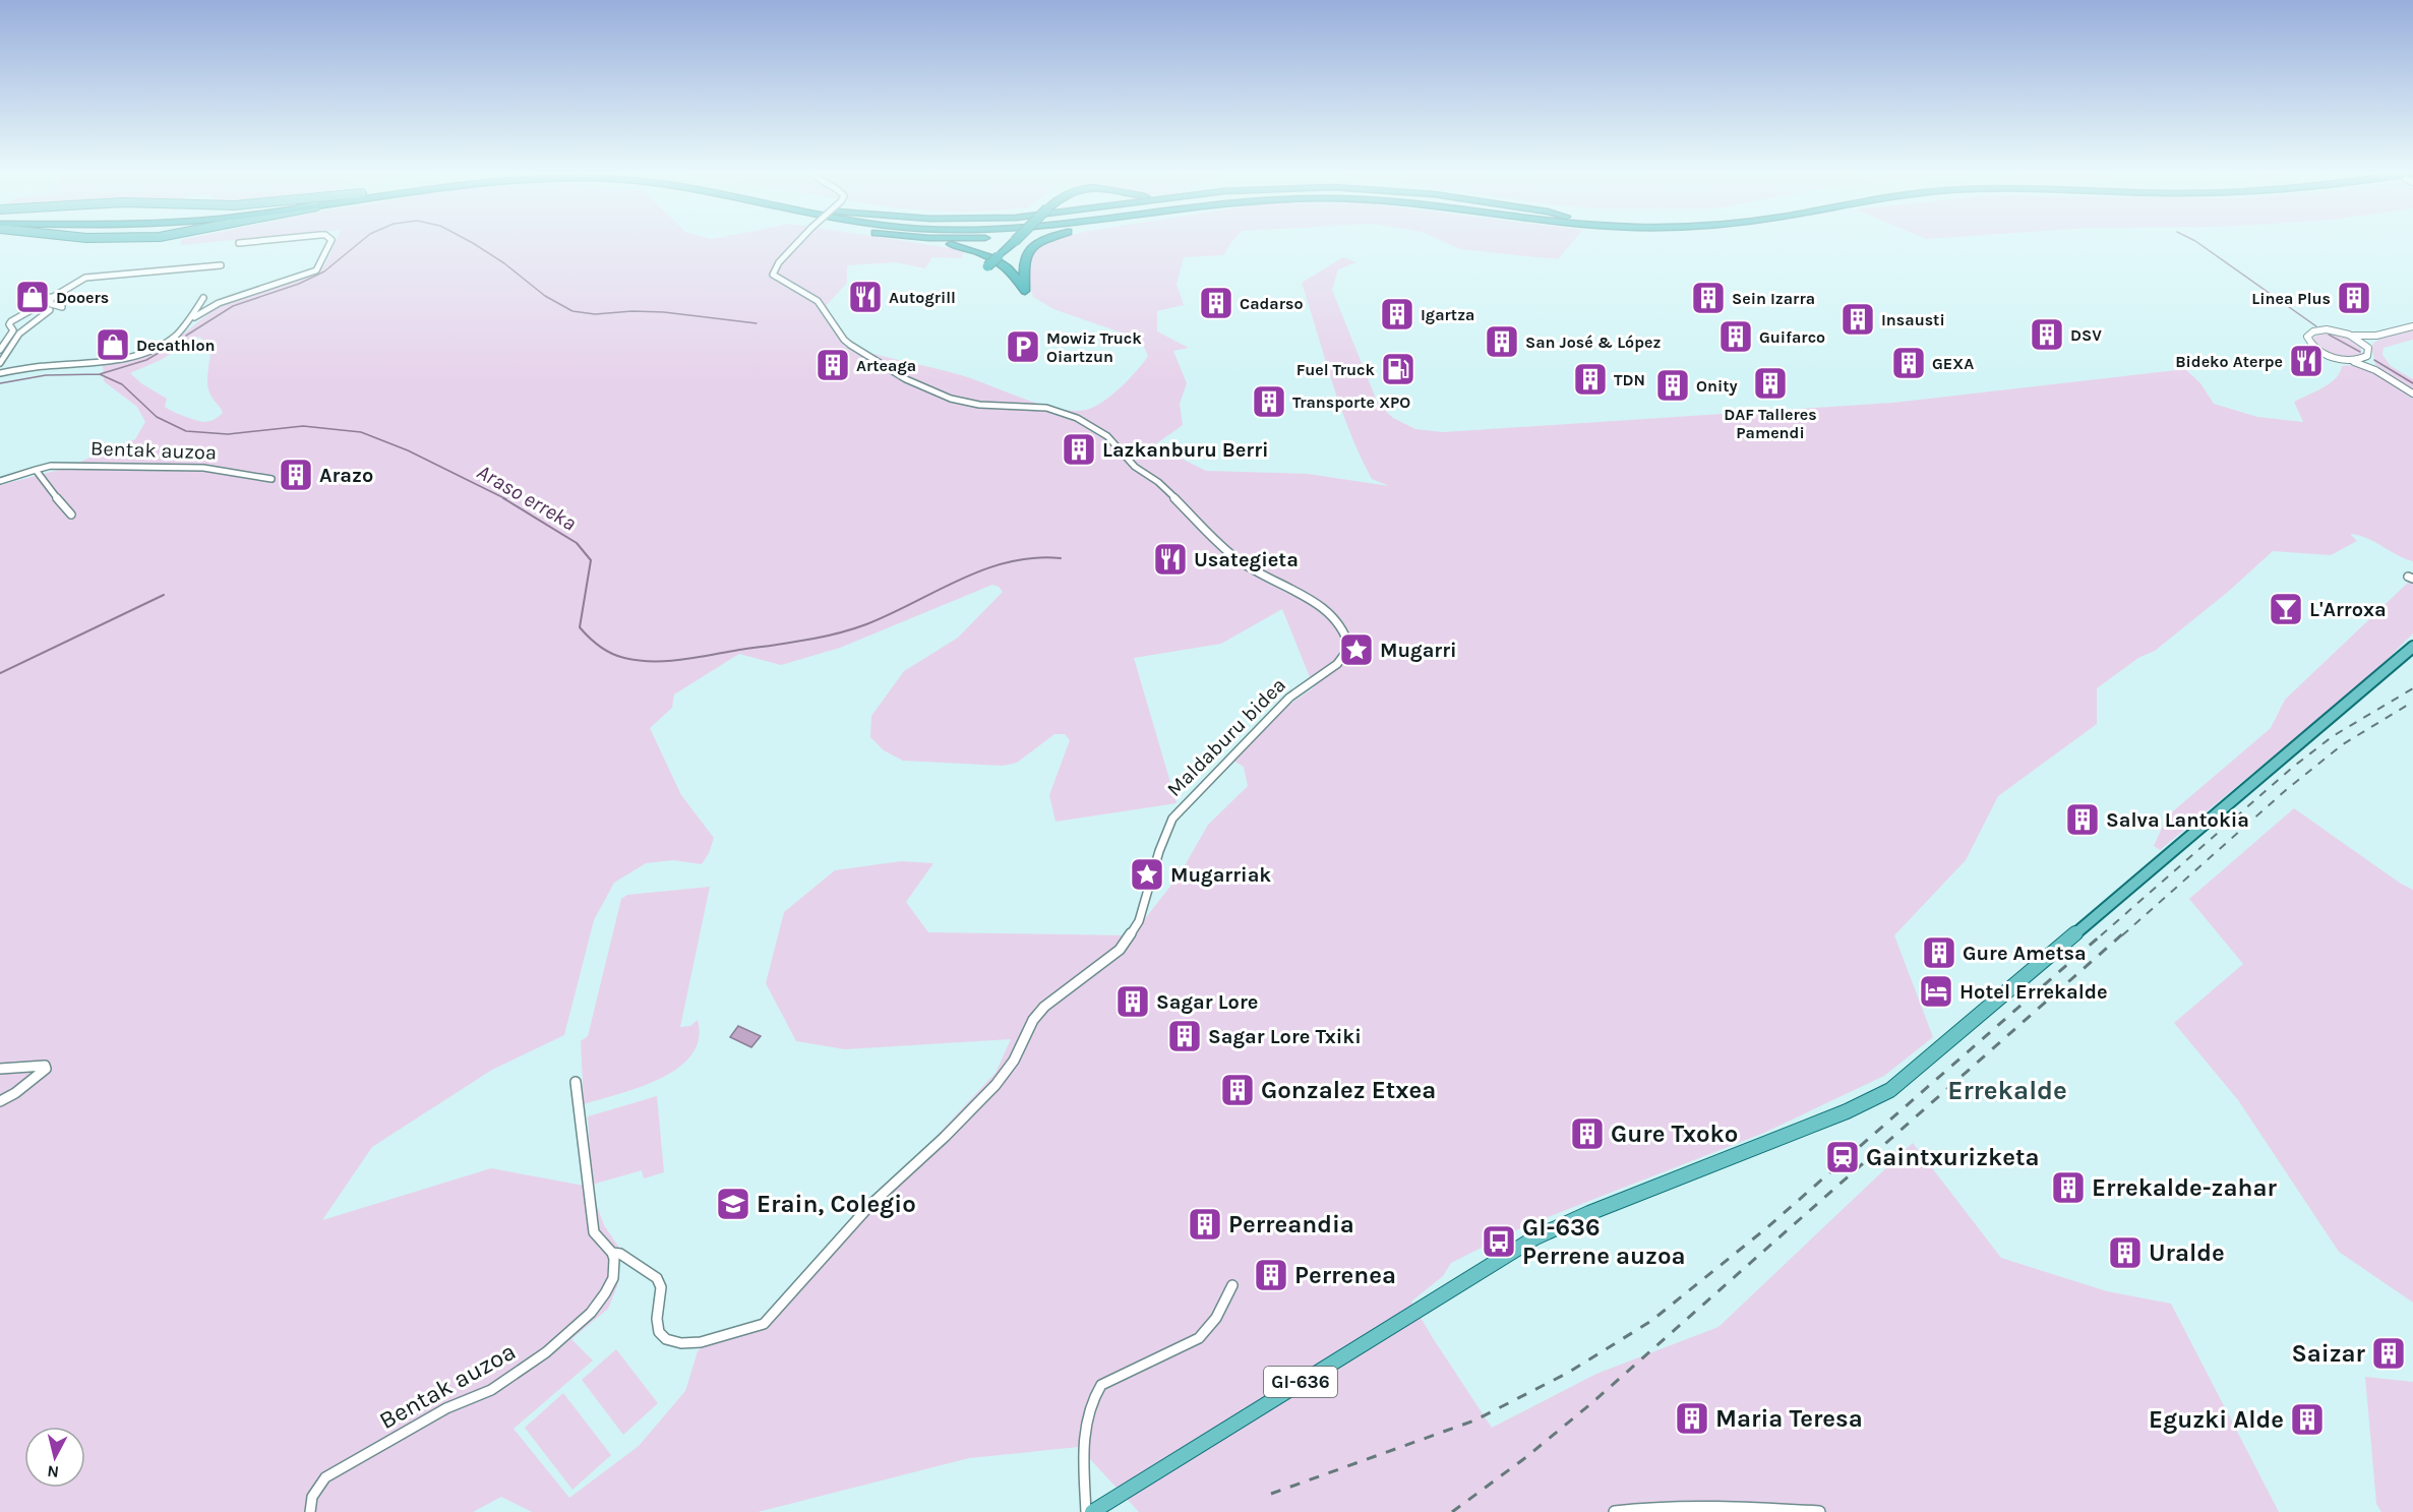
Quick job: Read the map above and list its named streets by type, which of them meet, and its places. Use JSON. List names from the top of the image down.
{
  "streets": {
    "main road": ["GI-636"],
    "street": ["Bentak auzoa", "Maldaburu bidea"]
  },
  "crossings": [
    ["Bentak auzoa", "Maldaburu bidea"]
  ],
  "districts": ["Errekalde"],
  "water": ["Araso erreka"],
  "places": {
    "shop": ["Dooers", "Decathlon"],
    "restaurant": ["Autogrill", "Bideko Aterpe", "Usategieta"],
    "building": [
      "Sein Izarra",
      "Linea Plus",
      "Cadarso",
      "Igartza",
      "Insausti",
      "DSV",
      "Guifarco",
      "San José & López",
      "GEXA",
      "Arteaga",
      "TDN",
      "DAF Talleres Pamendi",
      "Onity",
      "Transporte XPO",
      "Lazkanburu Berri",
      "Arazo",
      "Salva Lantokia",
      "Gure Ametsa",
      "Sagar Lore",
      "Sagar Lore Txiki",
      "Gonzalez Etxea",
      "Gure Txoko",
      "Errekalde-zahar",
      "Perreandia",
      "Uralde",
      "Perrenea",
      "Saizar",
      "Maria Teresa",
      "Eguzki Alde"
    ],
    "parking": ["Mowiz Truck Oiartzun"],
    "fuel station": ["Fuel Truck"],
    "bar": ["L'Arroxa"],
    "place": ["Mugarri", "Mugarriak"],
    "hotel": ["Hotel Errekalde"],
    "station": ["Gaintxurizketa"],
    "school or university": ["Erain, Colegio"],
    "bus stop": ["GI-636 Perrene auzoa"]
  },
  "north": "bottom"
}
